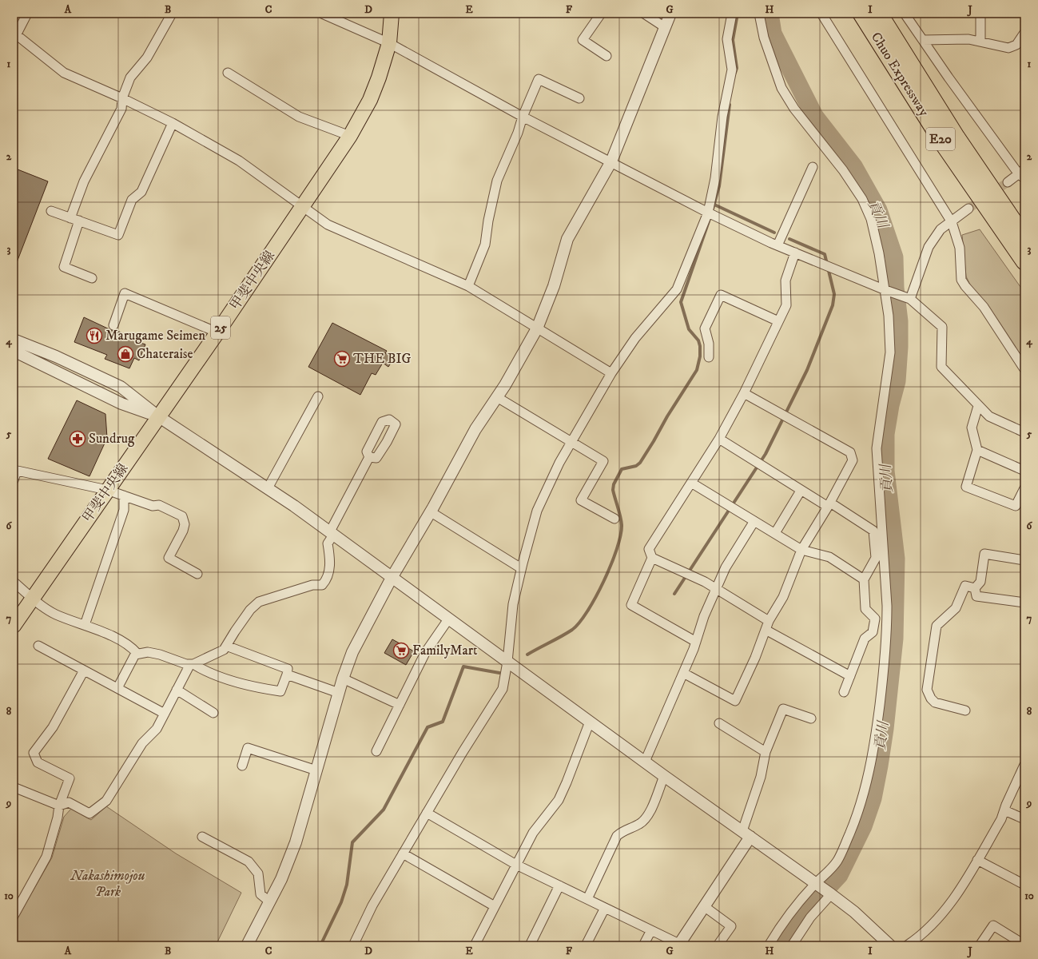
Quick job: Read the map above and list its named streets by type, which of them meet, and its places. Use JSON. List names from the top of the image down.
{
  "streets": {
    "highway": ["Chuo Expressway", "E20"],
    "main road": ["甲斐中央線", "25"]
  },
  "water": ["貢川"],
  "parks": ["Nakashimojou Park"],
  "places": {
    "restaurant": ["Marugame Seimen"],
    "shop": ["Chateraise"],
    "supermarket": ["THE BIG", "FamilyMart"],
    "pharmacy": ["Sundrug"]
  },
  "grid": {
    "columns": [
      "A",
      "B",
      "C",
      "D",
      "E",
      "F",
      "G",
      "H",
      "I",
      "J"
    ],
    "rows": [
      "1",
      "2",
      "3",
      "4",
      "5",
      "6",
      "7",
      "8",
      "9",
      "10"
    ]
  }
}
